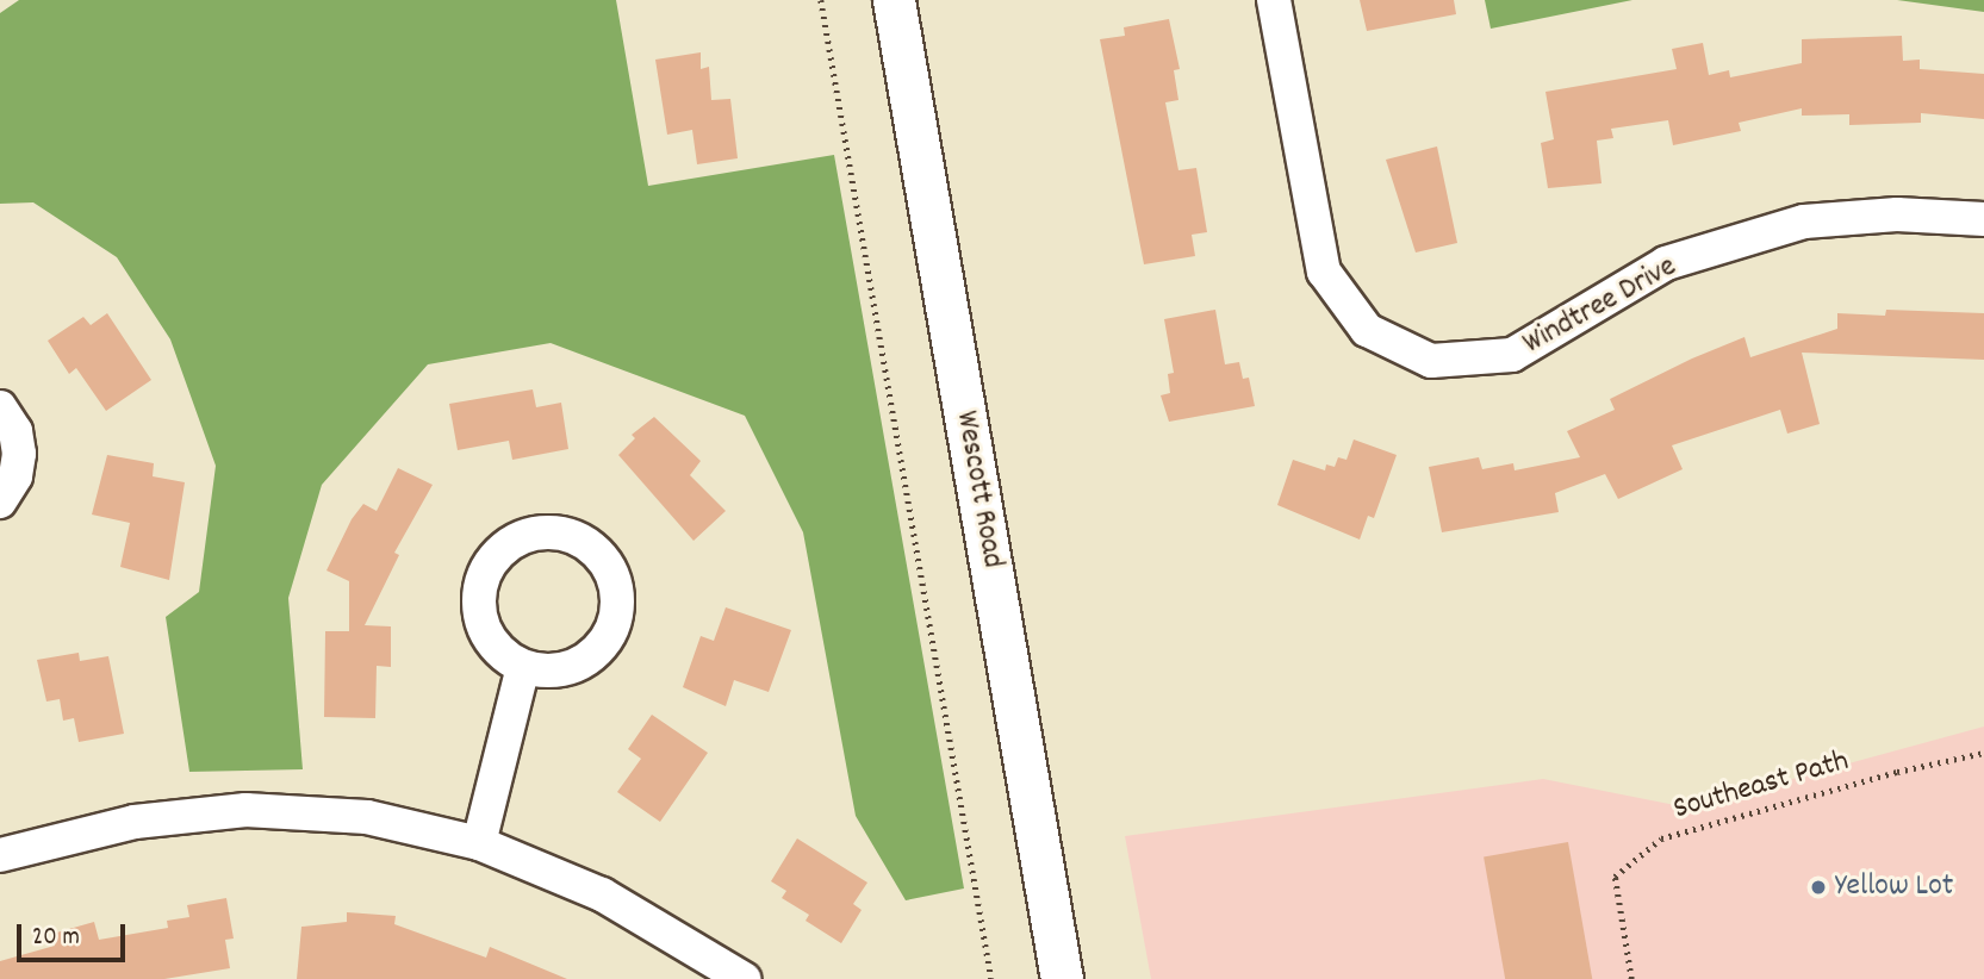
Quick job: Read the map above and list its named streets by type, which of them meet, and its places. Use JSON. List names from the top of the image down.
{
  "streets": {
    "street": ["Windtree Drive", "Wescott Road"],
    "path": ["Southeast Path"]
  },
  "places": ["Yellow Lot"],
  "scale_bar": "20 m"
}
